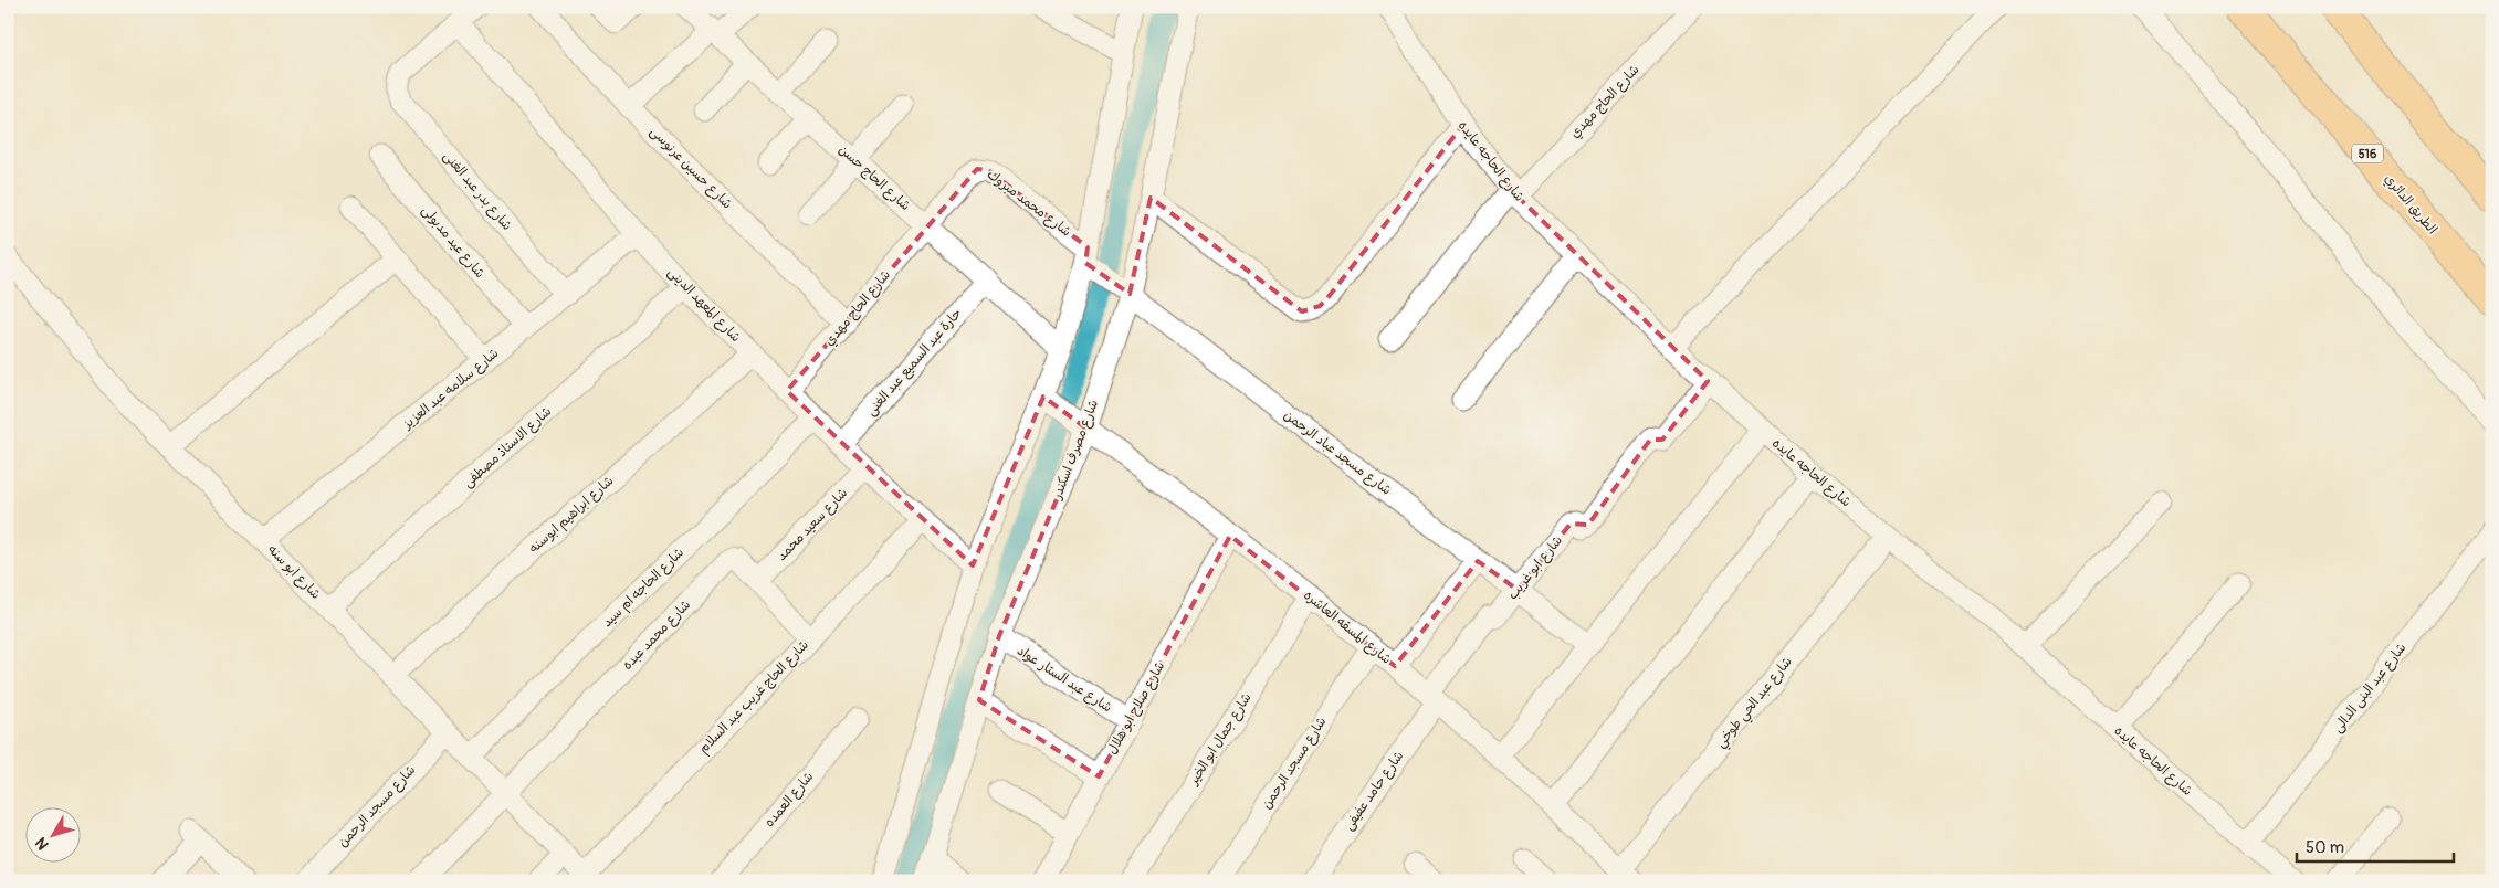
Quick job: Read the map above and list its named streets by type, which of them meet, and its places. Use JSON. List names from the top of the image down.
{
  "streets": {
    "highway": ["516", "الطريق الدائري"],
    "street": [
      "شارع الحاج مهدي",
      "شارع الحاجه عايده",
      "شارع حسين عرنوسى",
      "شارع الحاج حسن",
      "شارع بدر عبد الغنى",
      "شارع محمد مبروك",
      "شارع عيد مدبولى",
      "شارع المعهد الدينى",
      "حارة عبد السميع عبد الغنى",
      "شارع سلامه عبد العزيز",
      "شارع الاستاذ مصطفى",
      "شارع مصرف اسكندر",
      "شارع مسجد عباد الرحمن",
      "شارع ابراهيم ابوسنه",
      "شارع سعيد محمد",
      "شارع ابو غريب",
      "شارع ابو سنه",
      "شارع الحاجه ام سيد",
      "شارع المسقه العاشره",
      "شارع محمد عبده",
      "شارع عبد الستار عواد",
      "شارع عبد البنى الدالى",
      "شارع الحاج غريب عبد السلام",
      "شارع عبد الحي طوخي",
      "شارع صلاح ابو هلال",
      "شارع جمال ابو الخير",
      "شارع مسجد الرحمن",
      "شارع حامد عفيفى",
      "شارع العمده"
    ]
  },
  "crossings": [
    ["شارع الحاج مهدي", "شارع الحاجه عايده"],
    ["شارع الحاج مهدي", "شارع حسين عرنوسى"],
    ["شارع الحاج مهدي", "شارع الحاج حسن"],
    ["شارع الحاج مهدي", "شارع محمد مبروك"],
    ["شارع الحاج مهدي", "شارع المعهد الدينى"],
    ["شارع الحاجه عايده", "شارع ابو غريب"],
    ["شارع الحاجه عايده", "شارع عبد البنى الدالى"],
    ["شارع الحاجه عايده", "شارع عبد الحي طوخي"],
    ["شارع الحاج حسن", "شارع محمد مبروك"],
    ["شارع الحاج حسن", "حارة عبد السميع عبد الغنى"],
    ["شارع بدر عبد الغنى", "شارع المعهد الدينى"],
    ["شارع بدر عبد الغنى", "شارع سلامه عبد العزيز"],
    ["شارع محمد مبروك", "شارع مسجد عباد الرحمن"],
    ["شارع عيد مدبولى", "شارع سلامه عبد العزيز"],
    ["شارع المعهد الدينى", "حارة عبد السميع عبد الغنى"],
    ["شارع المعهد الدينى", "شارع سلامه عبد العزيز"],
    ["شارع المعهد الدينى", "شارع الاستاذ مصطفى"],
    ["شارع المعهد الدينى", "شارع ابراهيم ابوسنه"],
    ["شارع المعهد الدينى", "شارع سعيد محمد"],
    ["شارع المعهد الدينى", "شارع الحاجه ام سيد"],
    ["شارع المعهد الدينى", "شارع الحاج غريب عبد السلام"],
    ["شارع سلامه عبد العزيز", "شارع ابو سنه"],
    ["شارع الاستاذ مصطفى", "شارع ابو سنه"],
    ["شارع مصرف اسكندر", "شارع مسجد عباد الرحمن"],
    ["شارع مصرف اسكندر", "شارع المسقه العاشره"],
    ["شارع مصرف اسكندر", "شارع عبد الستار عواد"],
    ["شارع مسجد عباد الرحمن", "شارع ابو غريب"],
    ["شارع ابراهيم ابوسنه", "شارع ابو سنه"],
    ["شارع سعيد محمد", "شارع محمد عبده"],
    ["شارع ابو غريب", "شارع المسقه العاشره"],
    ["شارع ابو غريب", "شارع حامد عفيفى"],
    ["شارع ابو سنه", "شارع الحاجه ام سيد"],
    ["شارع ابو سنه", "شارع محمد عبده"],
    ["شارع ابو سنه", "شارع الحاج غريب عبد السلام"],
    ["شارع ابو سنه", "شارع مسجد الرحمن"],
    ["شارع المسقه العاشره", "شارع عبد الحي طوخي"],
    ["شارع المسقه العاشره", "شارع صلاح ابو هلال"],
    ["شارع المسقه العاشره", "شارع جمال ابو الخير"],
    ["شارع المسقه العاشره", "شارع مسجد الرحمن"],
    ["شارع المسقه العاشره", "شارع حامد عفيفى"],
    ["شارع محمد عبده", "شارع الحاج غريب عبد السلام"],
    ["شارع عبد الستار عواد", "شارع صلاح ابو هلال"]
  ],
  "scale_bar": "50 m",
  "north": "bottom left"
}
